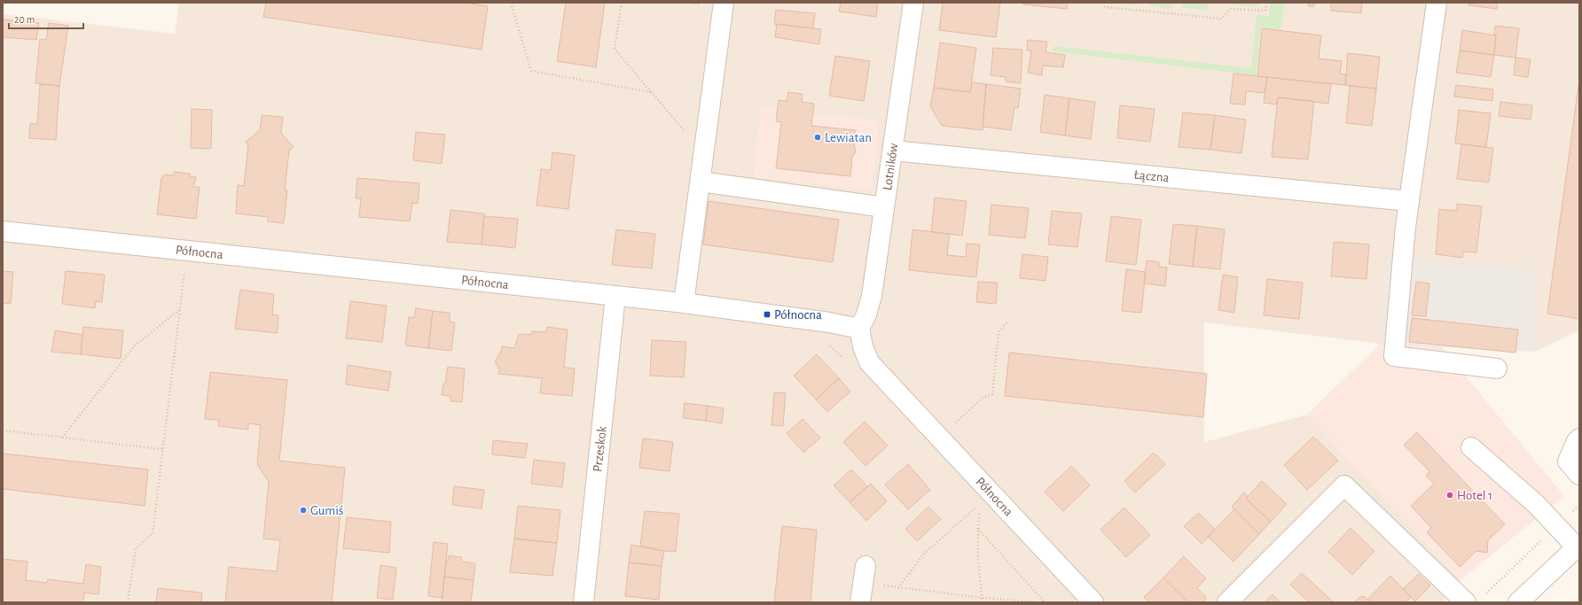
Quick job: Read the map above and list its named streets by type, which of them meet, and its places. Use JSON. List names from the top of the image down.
{
  "streets": {
    "street": [
      "Lotników",
      "Łączna",
      "Północna",
      "Przeskok"
    ]
  },
  "crossings": [
    ["Lotników", "Łączna"],
    ["Lotników", "Północna"],
    ["Północna", "Przeskok"]
  ],
  "places": {
    "other": ["Lewiatan", "Hotel 1", "Gumiś"],
    "transit": ["Północna"]
  },
  "scale_bar": "20 m"
}
